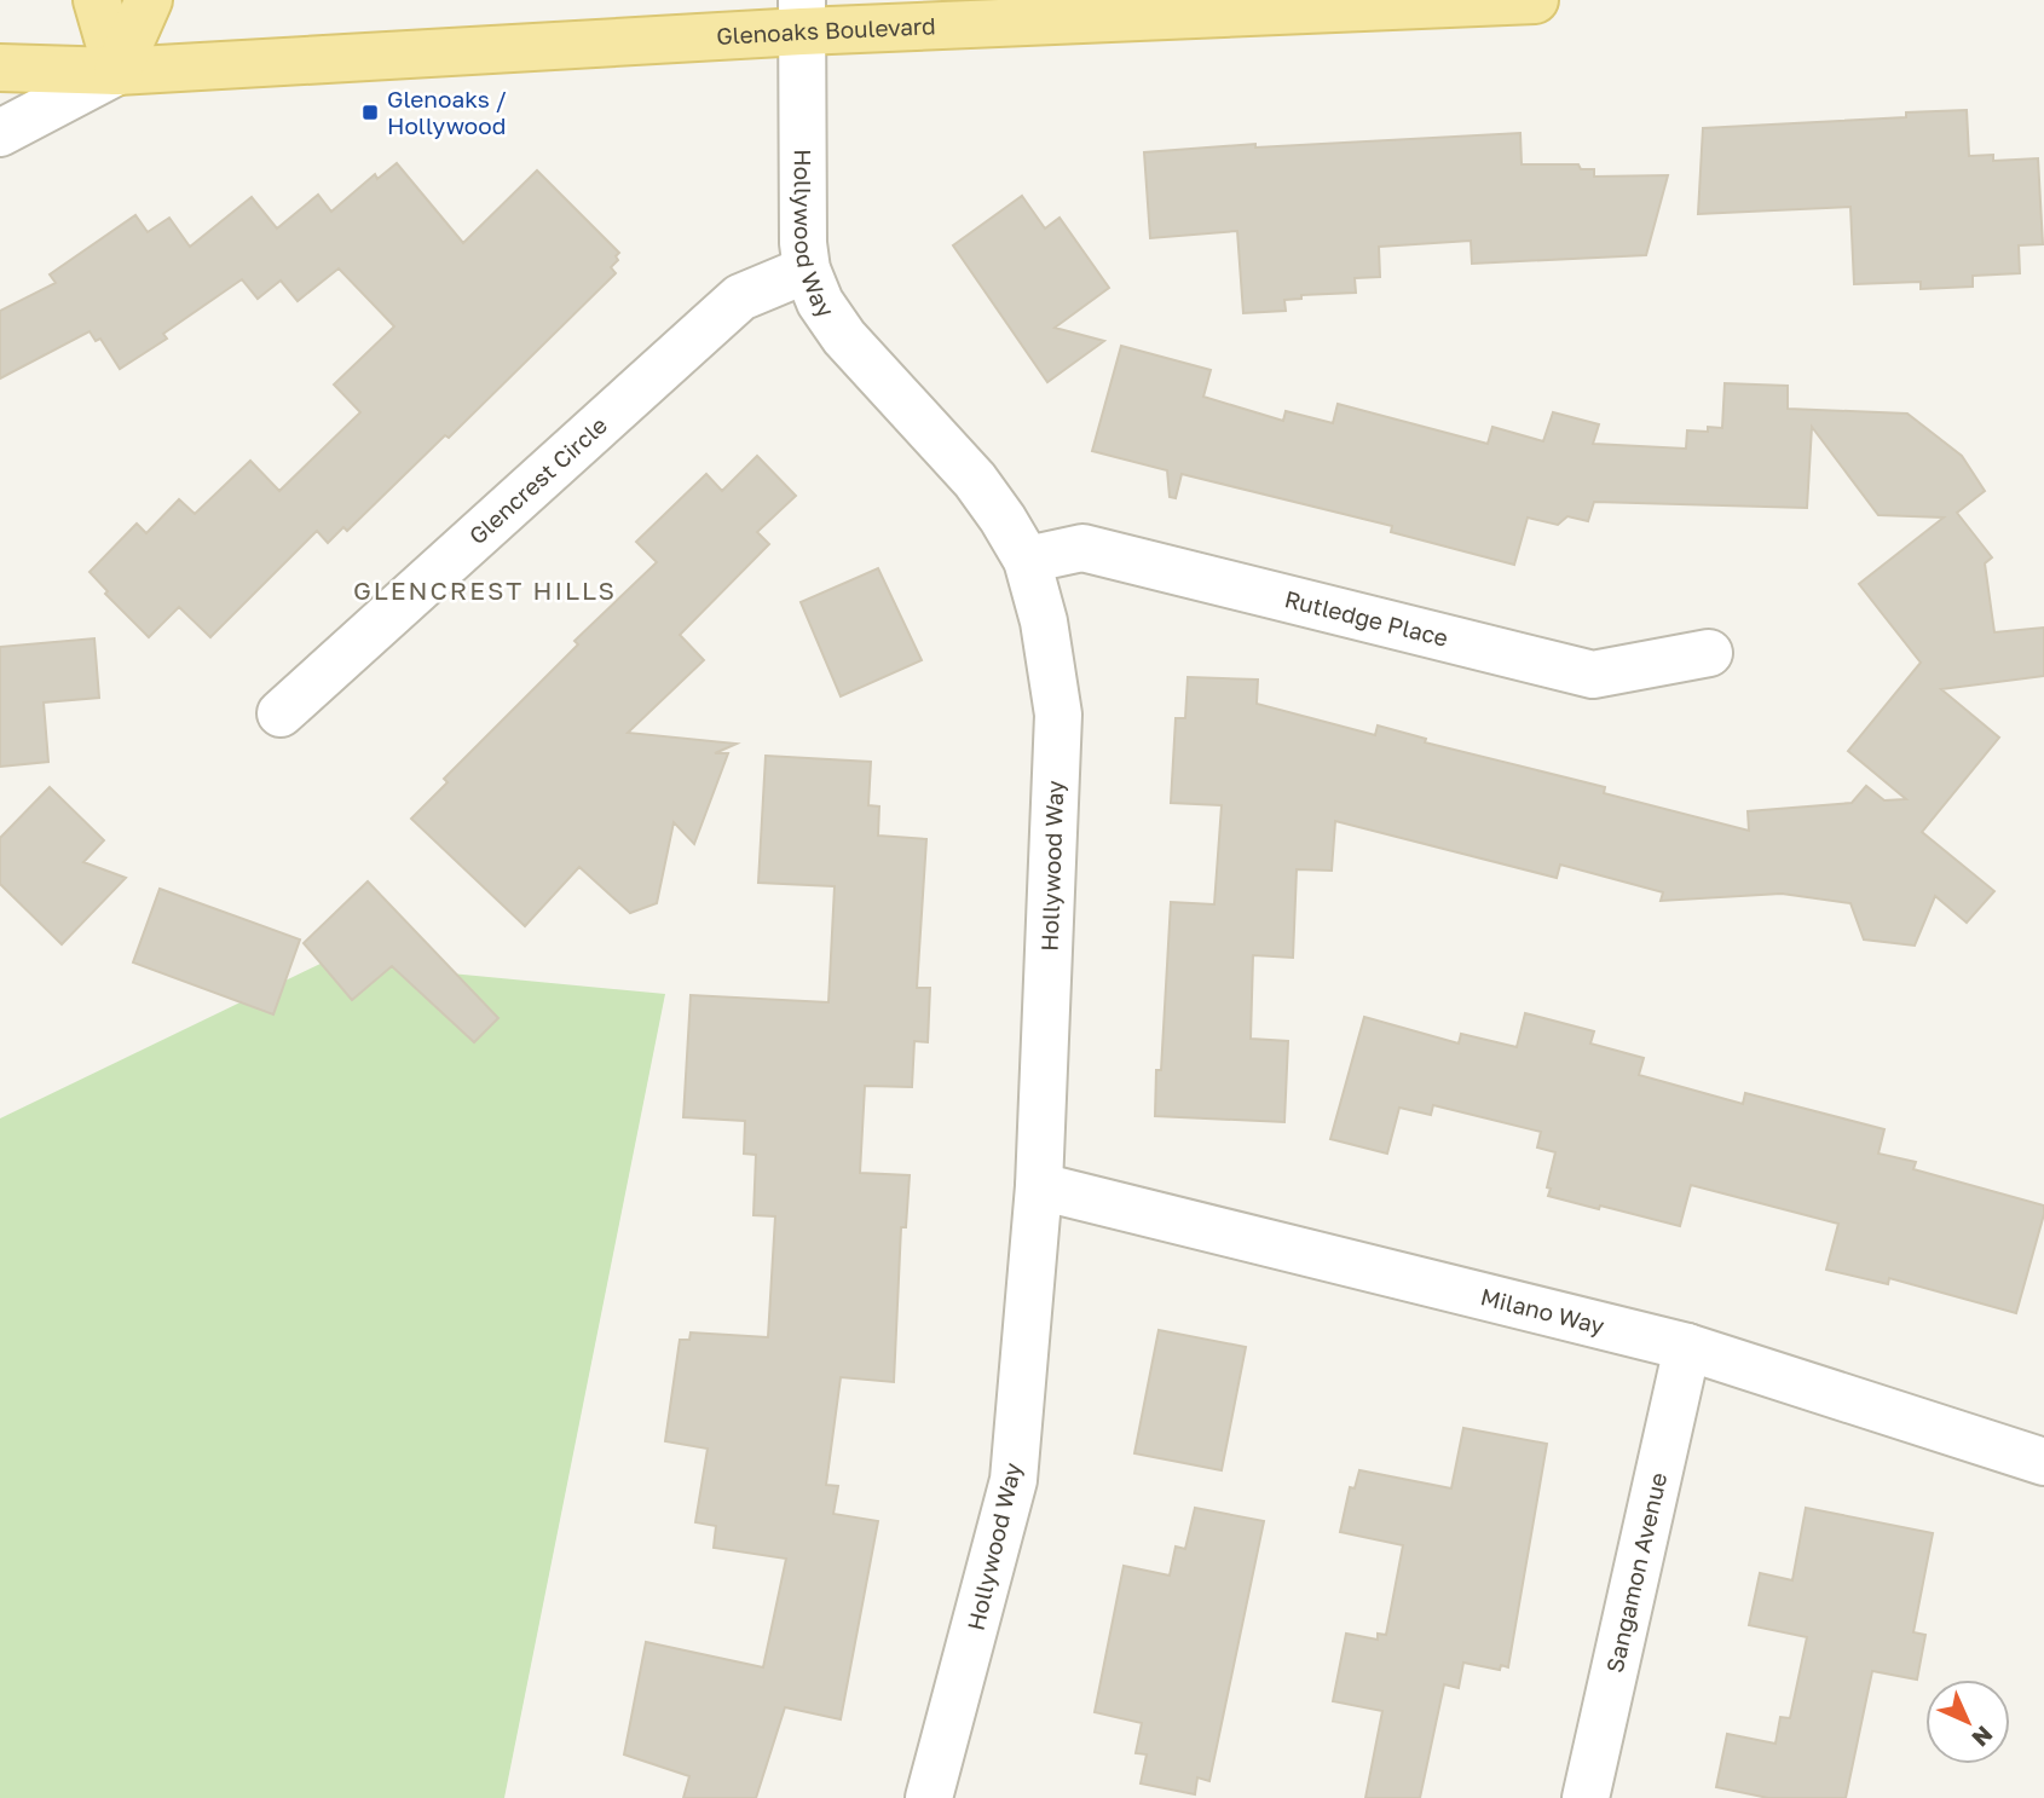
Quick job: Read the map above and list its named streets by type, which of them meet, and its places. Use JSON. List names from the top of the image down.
{
  "streets": {
    "main road": ["Glenoaks Boulevard"],
    "street": [
      "Hollywood Way",
      "Glencrest Circle",
      "Rutledge Place",
      "Milano Way",
      "Sangamon Avenue"
    ]
  },
  "crossings": [
    ["Glenoaks Boulevard", "Hollywood Way"],
    ["Hollywood Way", "Glencrest Circle"],
    ["Hollywood Way", "Rutledge Place"],
    ["Hollywood Way", "Milano Way"],
    ["Milano Way", "Sangamon Avenue"]
  ],
  "districts": ["GLENCREST HILLS"],
  "places": {
    "transit": ["Glenoaks / Hollywood"]
  },
  "north": "bottom right"
}
